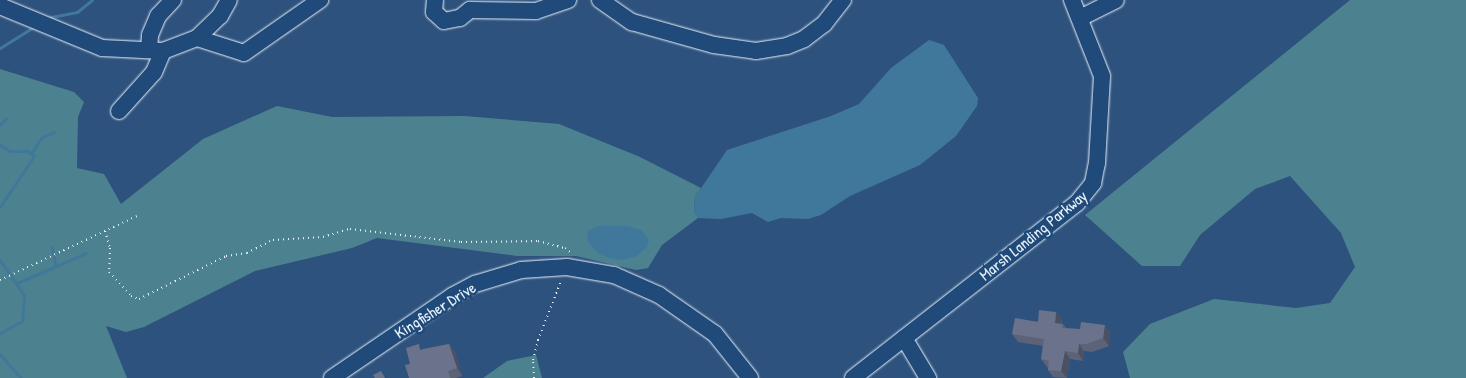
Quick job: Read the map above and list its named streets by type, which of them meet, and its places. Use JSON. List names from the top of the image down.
{
  "streets": {
    "street": ["Marsh Landing Parkway", "Kingfisher Drive"]
  }
}
